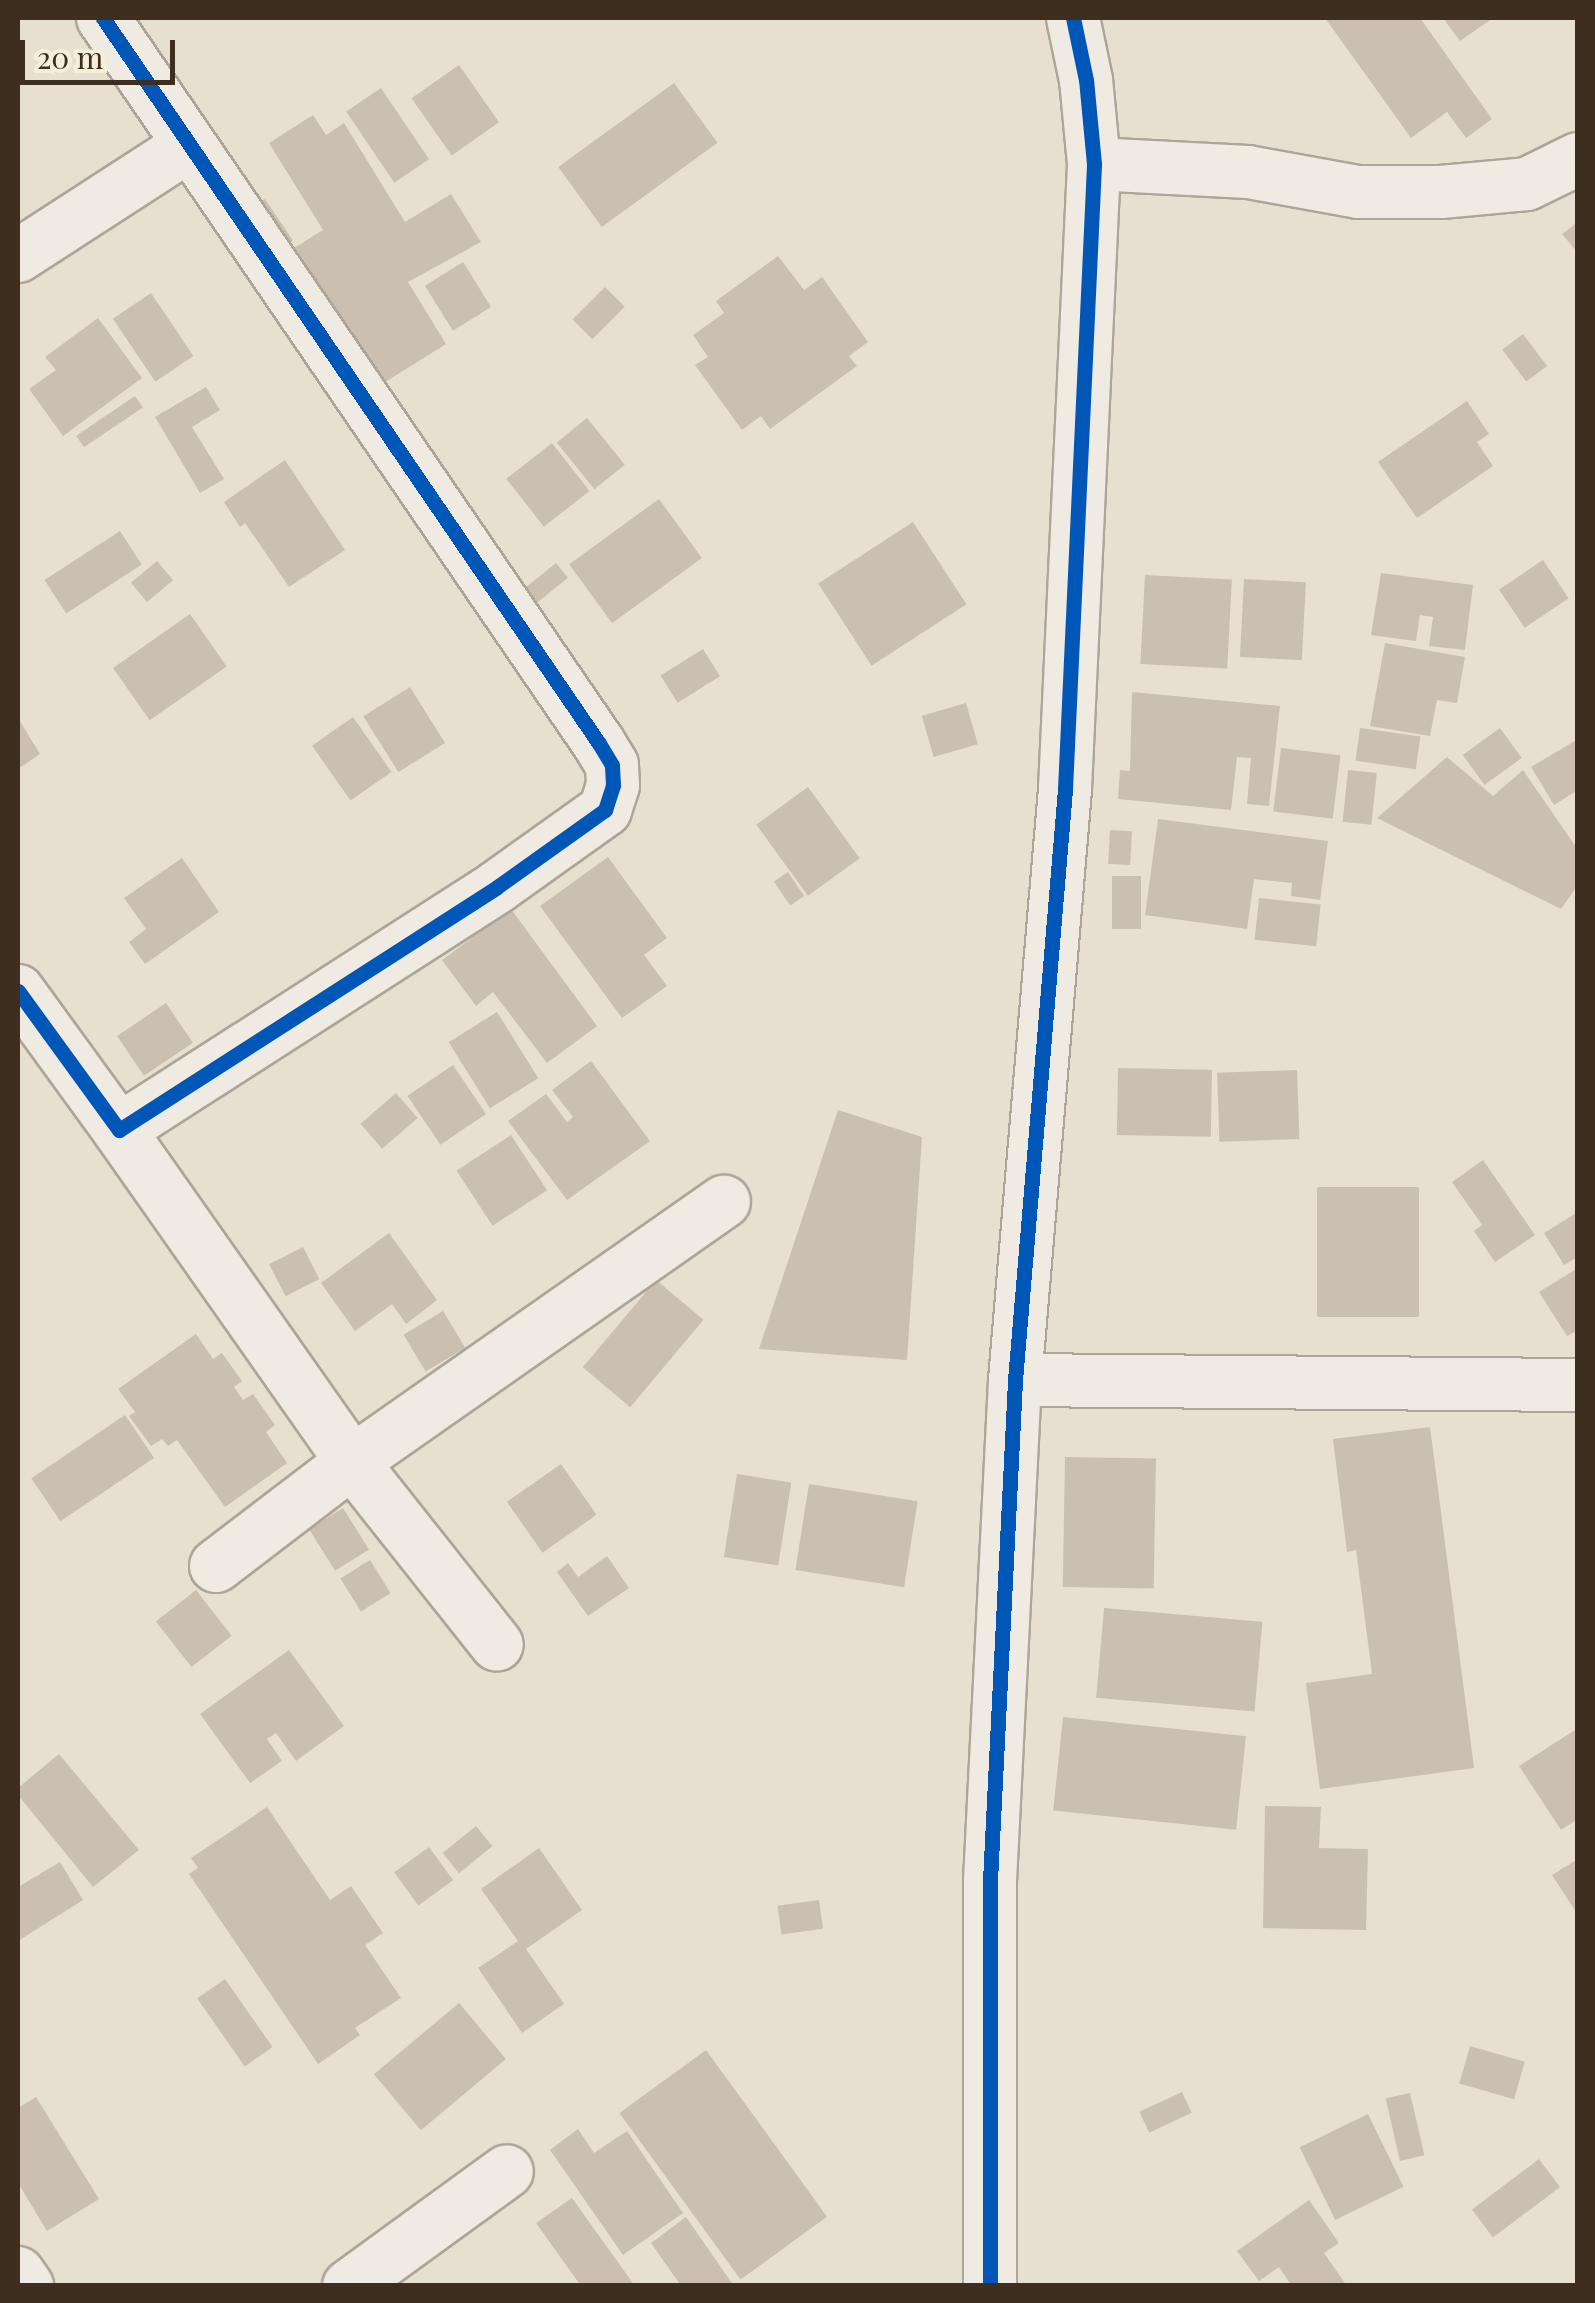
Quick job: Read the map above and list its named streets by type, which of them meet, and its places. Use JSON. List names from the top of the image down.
{
  "scale_bar": "20 m"
}
